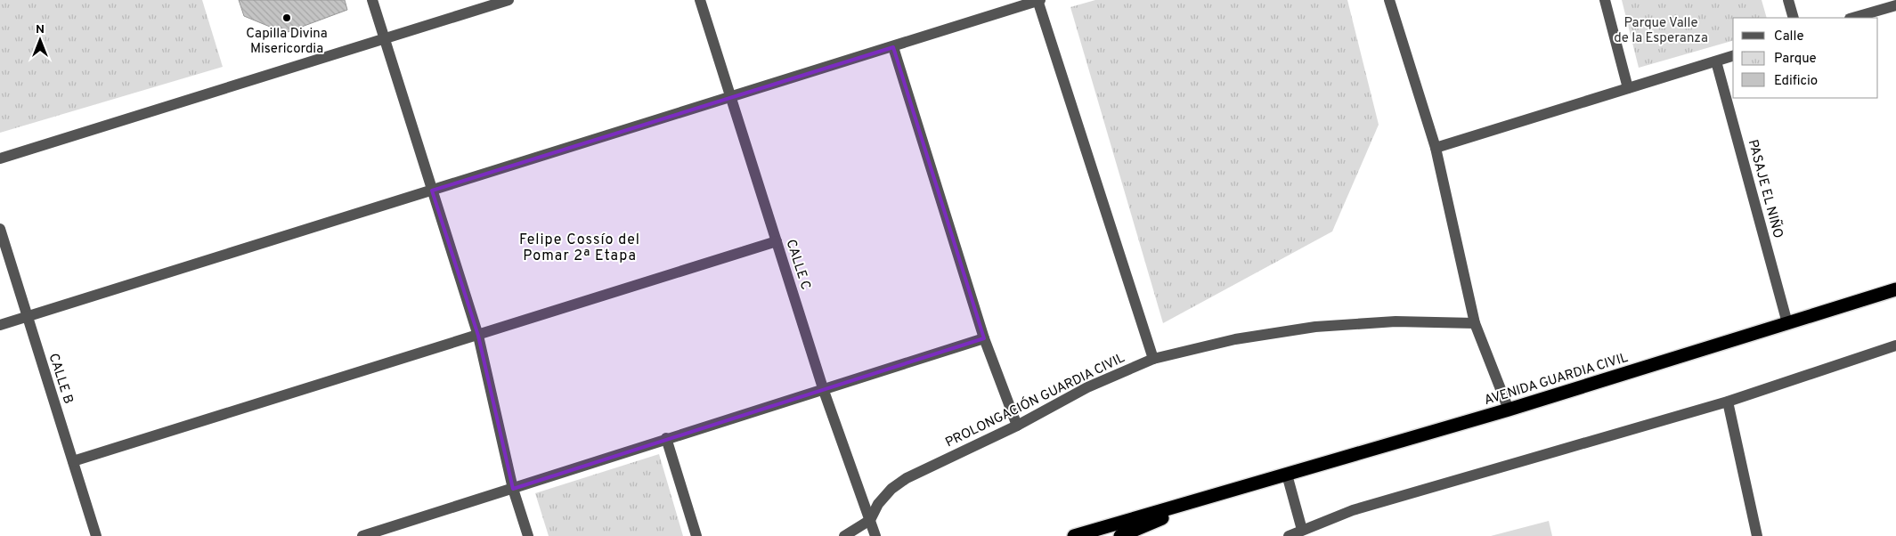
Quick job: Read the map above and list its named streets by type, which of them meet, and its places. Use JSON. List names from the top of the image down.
{
  "streets": {
    "highway": ["AVENIDA GUARDIA CIVIL"],
    "street": [
      "PASAJE EL NIÑO",
      "CALLE C",
      "CALLE B",
      "PROLONGACIÓN GUARDIA CIVIL"
    ]
  },
  "crossings": [
    ["PASAJE EL NIÑO", "AVENIDA GUARDIA CIVIL"],
    ["CALLE C", "PROLONGACIÓN GUARDIA CIVIL"]
  ],
  "districts": ["Felipe Cossío del Pomar 2ª Etapa"],
  "parks": ["Parque Valle de la Esperanza"],
  "places": ["Capilla Divina Misericordia"],
  "legend": ["Calle", "Parque", "Edificio"],
  "north": "top"
}
